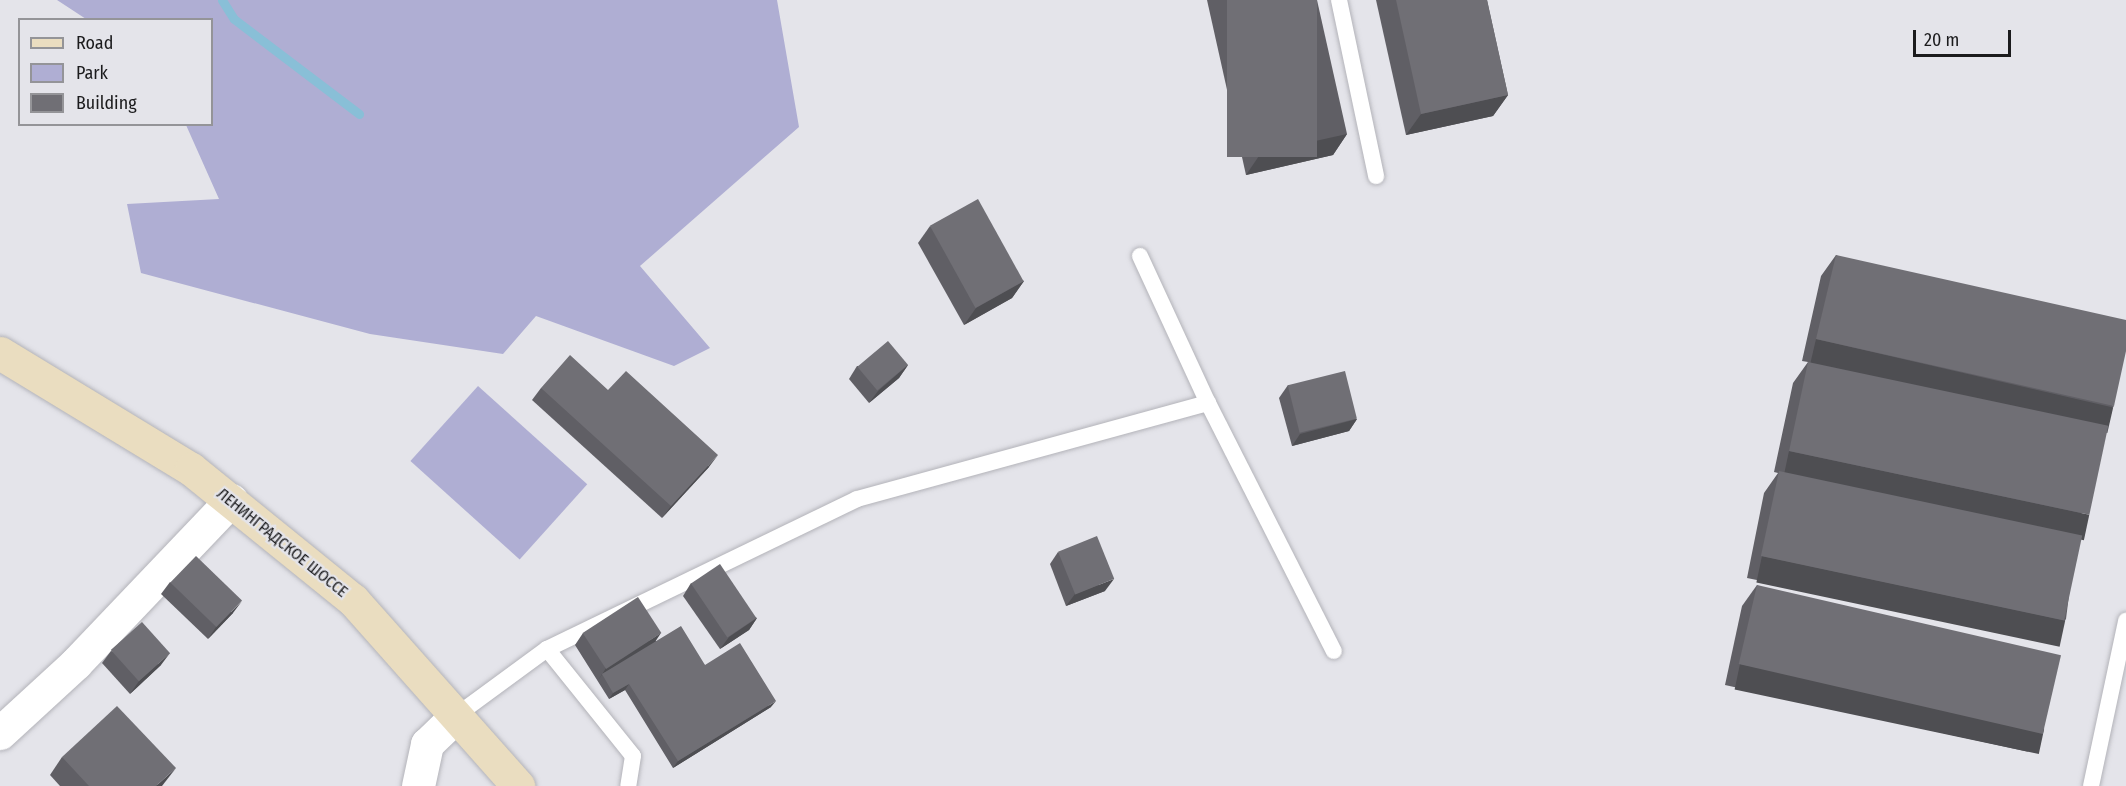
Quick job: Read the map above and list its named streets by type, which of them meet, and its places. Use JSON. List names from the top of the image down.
{
  "streets": {
    "main road": ["ЛЕНИНГРАДСКОЕ ШОССЕ"]
  },
  "legend": ["Road", "Park", "Building"],
  "scale_bar": "20 m"
}
